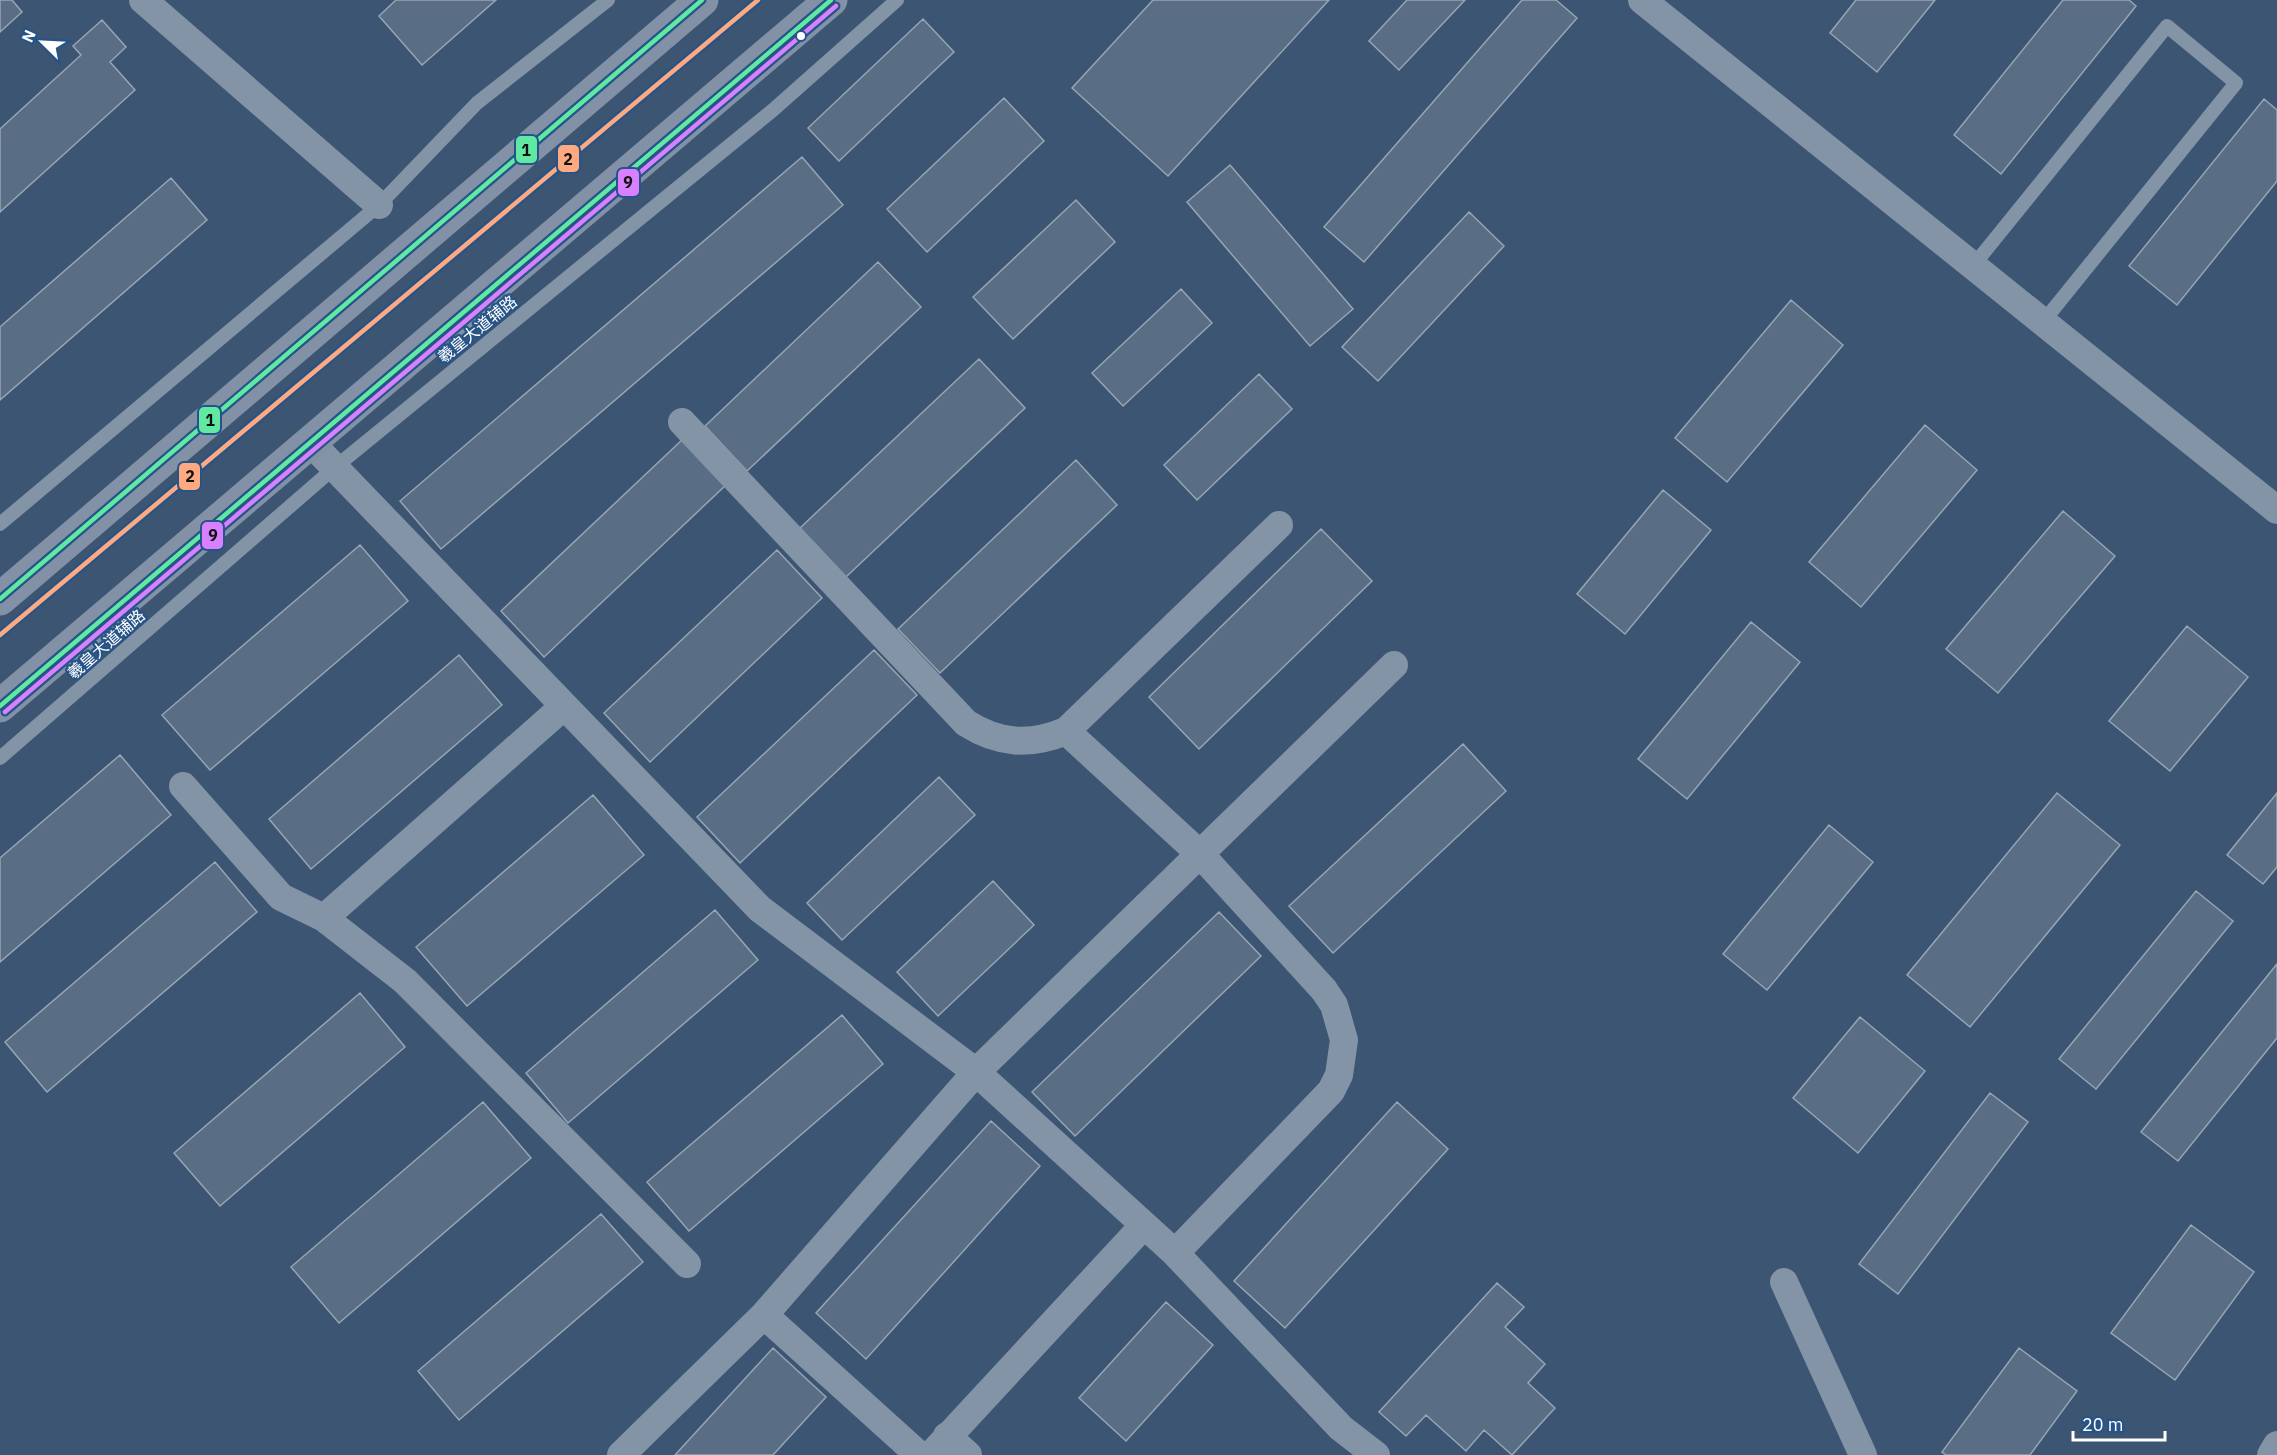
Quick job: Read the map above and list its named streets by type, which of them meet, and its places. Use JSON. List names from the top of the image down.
{
  "streets": {
    "lane": ["羲皇大道辅路"]
  },
  "lines": ["transit line 2", "transit line 1", "transit line 9"],
  "scale_bar": "20 m",
  "north": "top left"
}
